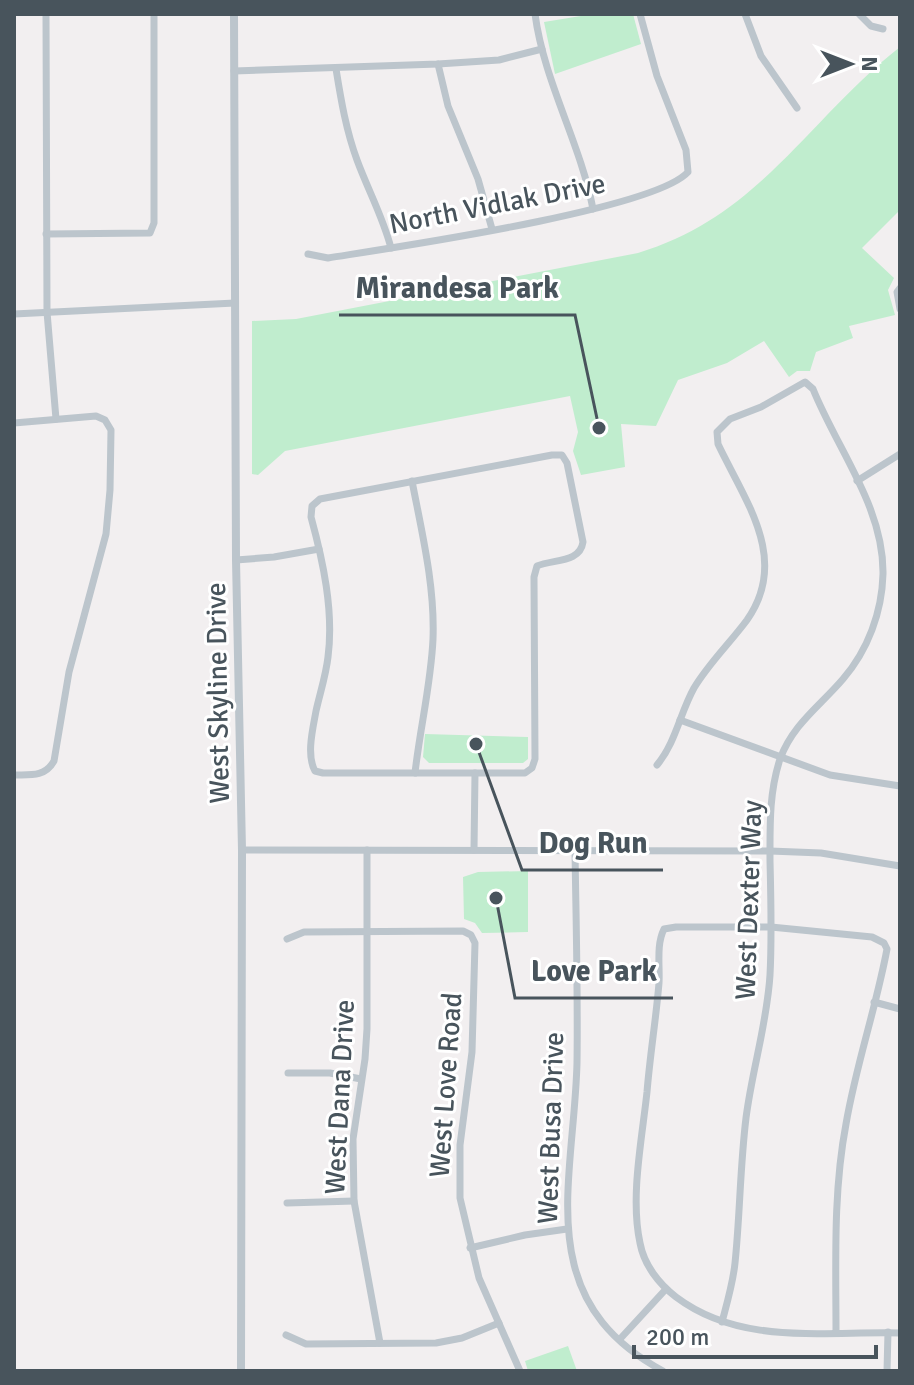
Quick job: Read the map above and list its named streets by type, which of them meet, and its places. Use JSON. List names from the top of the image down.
{
  "streets": {
    "street": [
      "North Vidlak Drive",
      "West Skyline Drive",
      "West Dexter Way",
      "West Love Road",
      "West Dana Drive",
      "West Busa Drive"
    ]
  },
  "crossings": [
    ["West Love Road", "West Dana Drive"]
  ],
  "places": ["Mirandesa Park", "Dog Run", "Love Park"],
  "scale_bar": "200 m",
  "north": "right"
}
